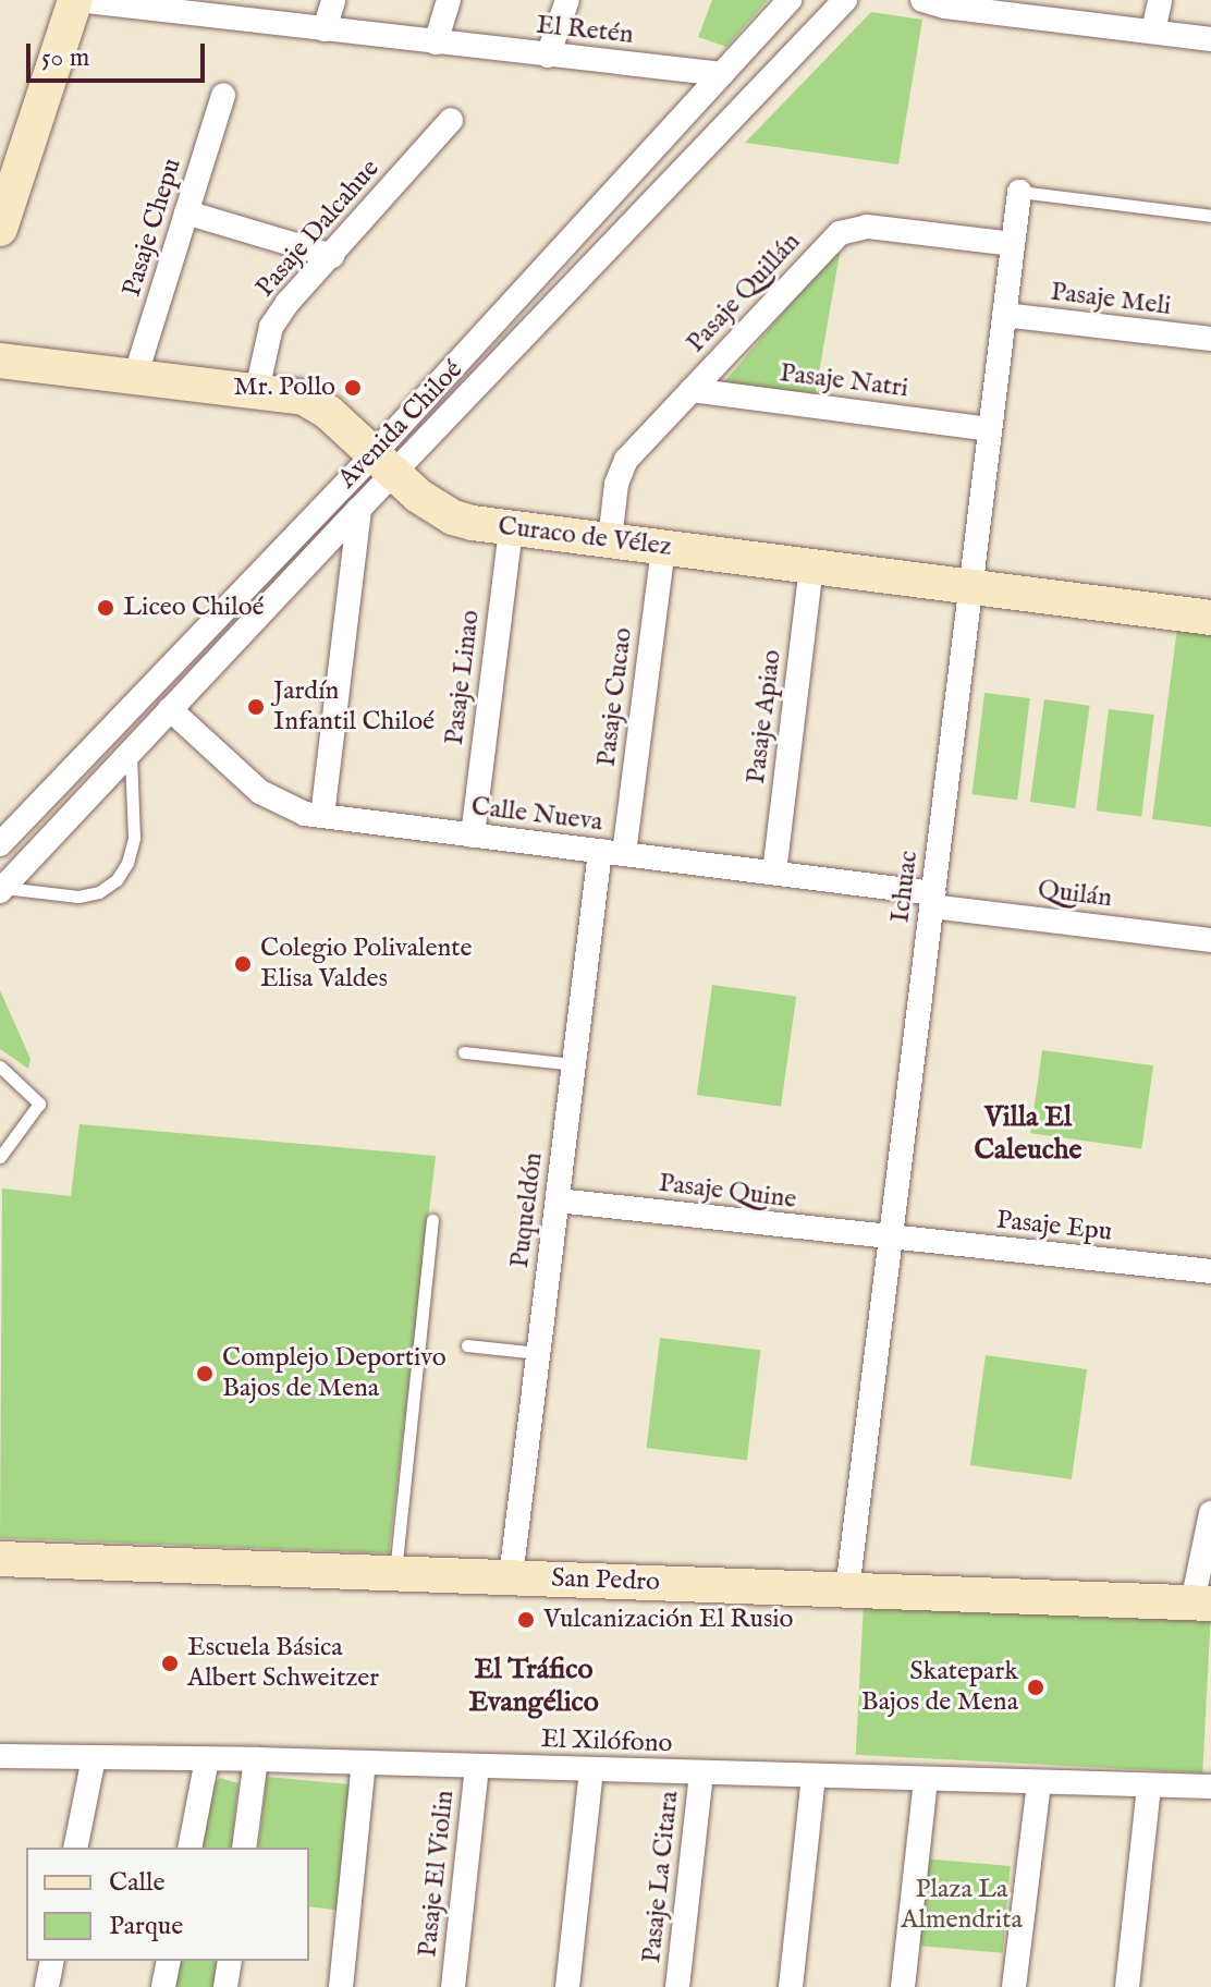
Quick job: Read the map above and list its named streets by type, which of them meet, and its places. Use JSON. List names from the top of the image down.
{
  "streets": {
    "street": [
      "El Retén",
      "Pasaje Chepu",
      "Pasaje Dalcahue",
      "Pasaje Quillán",
      "Pasaje Meli",
      "Pasaje Natri",
      "Avenida Chiloé",
      "Curaco de Vélez",
      "Pasaje Linao",
      "Pasaje Cucao",
      "Pasaje Apiao",
      "Calle Nueva",
      "Ichuac",
      "Quilán",
      "Pasaje Quine",
      "Puqueldón",
      "Pasaje Epu",
      "San Pedro",
      "El Xilófono",
      "Pasaje El Violin",
      "Pasaje La Citara"
    ]
  },
  "crossings": [
    ["El Retén", "Avenida Chiloé"],
    ["Pasaje Chepu", "Curaco de Vélez"],
    ["Pasaje Dalcahue", "Curaco de Vélez"],
    ["Pasaje Quillán", "Pasaje Natri"],
    ["Pasaje Quillán", "Curaco de Vélez"],
    ["Pasaje Quillán", "Ichuac"],
    ["Pasaje Meli", "Ichuac"],
    ["Pasaje Natri", "Ichuac"],
    ["Avenida Chiloé", "Curaco de Vélez"],
    ["Avenida Chiloé", "Calle Nueva"],
    ["Curaco de Vélez", "Pasaje Linao"],
    ["Curaco de Vélez", "Pasaje Cucao"],
    ["Curaco de Vélez", "Pasaje Apiao"],
    ["Curaco de Vélez", "Ichuac"],
    ["Pasaje Linao", "Calle Nueva"],
    ["Pasaje Cucao", "Calle Nueva"],
    ["Pasaje Cucao", "Puqueldón"],
    ["Pasaje Apiao", "Calle Nueva"],
    ["Calle Nueva", "Ichuac"],
    ["Calle Nueva", "Quilán"],
    ["Calle Nueva", "Puqueldón"],
    ["Ichuac", "Quilán"],
    ["Ichuac", "Pasaje Quine"],
    ["Ichuac", "Pasaje Epu"],
    ["Ichuac", "San Pedro"],
    ["Pasaje Quine", "Puqueldón"],
    ["Pasaje Quine", "Pasaje Epu"],
    ["Puqueldón", "San Pedro"],
    ["El Xilófono", "Pasaje El Violin"],
    ["El Xilófono", "Pasaje La Citara"]
  ],
  "districts": ["Villa El Caleuche", "El Tráfico Evangélico"],
  "parks": ["Plaza La Almendrita"],
  "places": [
    "Mr. Pollo",
    "Liceo Chiloé",
    "Jardín Infantil Chiloé",
    "Colegio Polivalente Elisa Valdes",
    "Complejo Deportivo Bajos de Mena",
    "Vulcanización El Rusio",
    "Escuela Básica Albert Schweitzer",
    "Skatepark Bajos de Mena"
  ],
  "legend": ["Calle", "Parque"],
  "scale_bar": "50 m"
}
